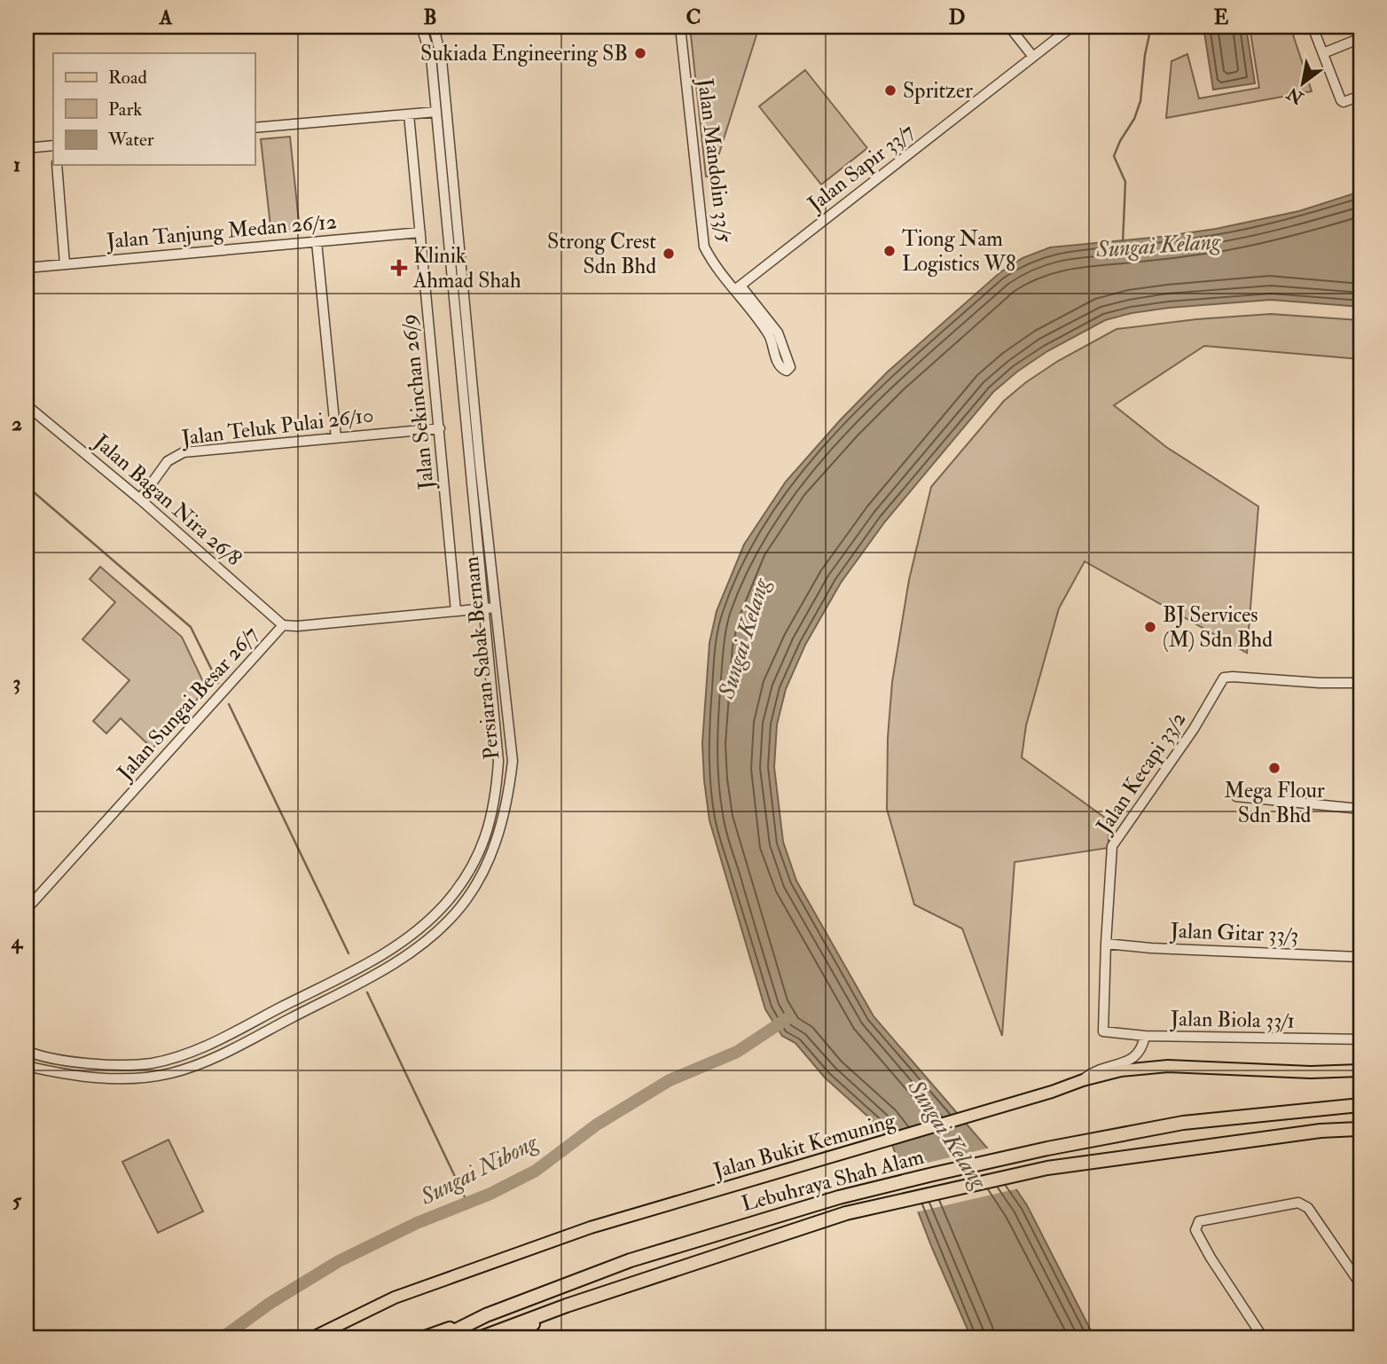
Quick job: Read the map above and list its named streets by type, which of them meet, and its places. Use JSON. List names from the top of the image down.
{
  "streets": {
    "highway": ["Lebuhraya Shah Alam"],
    "main road": ["Jalan Bukit Kemuning"],
    "street": [
      "Jalan Mandolin 33/5",
      "Jalan Sapir 33/7",
      "Jalan Tanjung Medan 26/12",
      "Jalan Sekinchan 26/9",
      "Jalan Teluk Pulai 26/10",
      "Jalan Bagan Nira 26/8",
      "Persiaran Sabak Bernam",
      "Jalan Sungai Besar 26/7",
      "Jalan Kecapi 33/2",
      "Jalan Gitar 33/3",
      "Jalan Biola 33/1"
    ]
  },
  "crossings": [
    ["Jalan Mandolin 33/5", "Jalan Sapir 33/7"],
    ["Jalan Tanjung Medan 26/12", "Jalan Sekinchan 26/9"],
    ["Jalan Sekinchan 26/9", "Jalan Teluk Pulai 26/10"],
    ["Jalan Sekinchan 26/9", "Jalan Sungai Besar 26/7"],
    ["Jalan Teluk Pulai 26/10", "Jalan Bagan Nira 26/8"],
    ["Jalan Bagan Nira 26/8", "Jalan Sungai Besar 26/7"],
    ["Persiaran Sabak Bernam", "Jalan Sungai Besar 26/7"],
    ["Jalan Kecapi 33/2", "Jalan Gitar 33/3"],
    ["Jalan Kecapi 33/2", "Jalan Biola 33/1"]
  ],
  "water": ["Sungai Kelang", "Sungai Nibong"],
  "places": {
    "other": [
      "Sukiada Engineering SB",
      "Spritzer",
      "Tiong Nam Logistics W8",
      "Strong Crest Sdn Bhd",
      "BJ Services (M) Sdn Bhd",
      "Mega Flour Sdn Bhd"
    ],
    "health": ["Klinik Ahmad Shah"]
  },
  "legend": ["Road", "Park", "Water"],
  "north": "bottom left",
  "grid": {
    "columns": [
      "A",
      "B",
      "C",
      "D",
      "E"
    ],
    "rows": [
      "1",
      "2",
      "3",
      "4",
      "5"
    ]
  }
}
